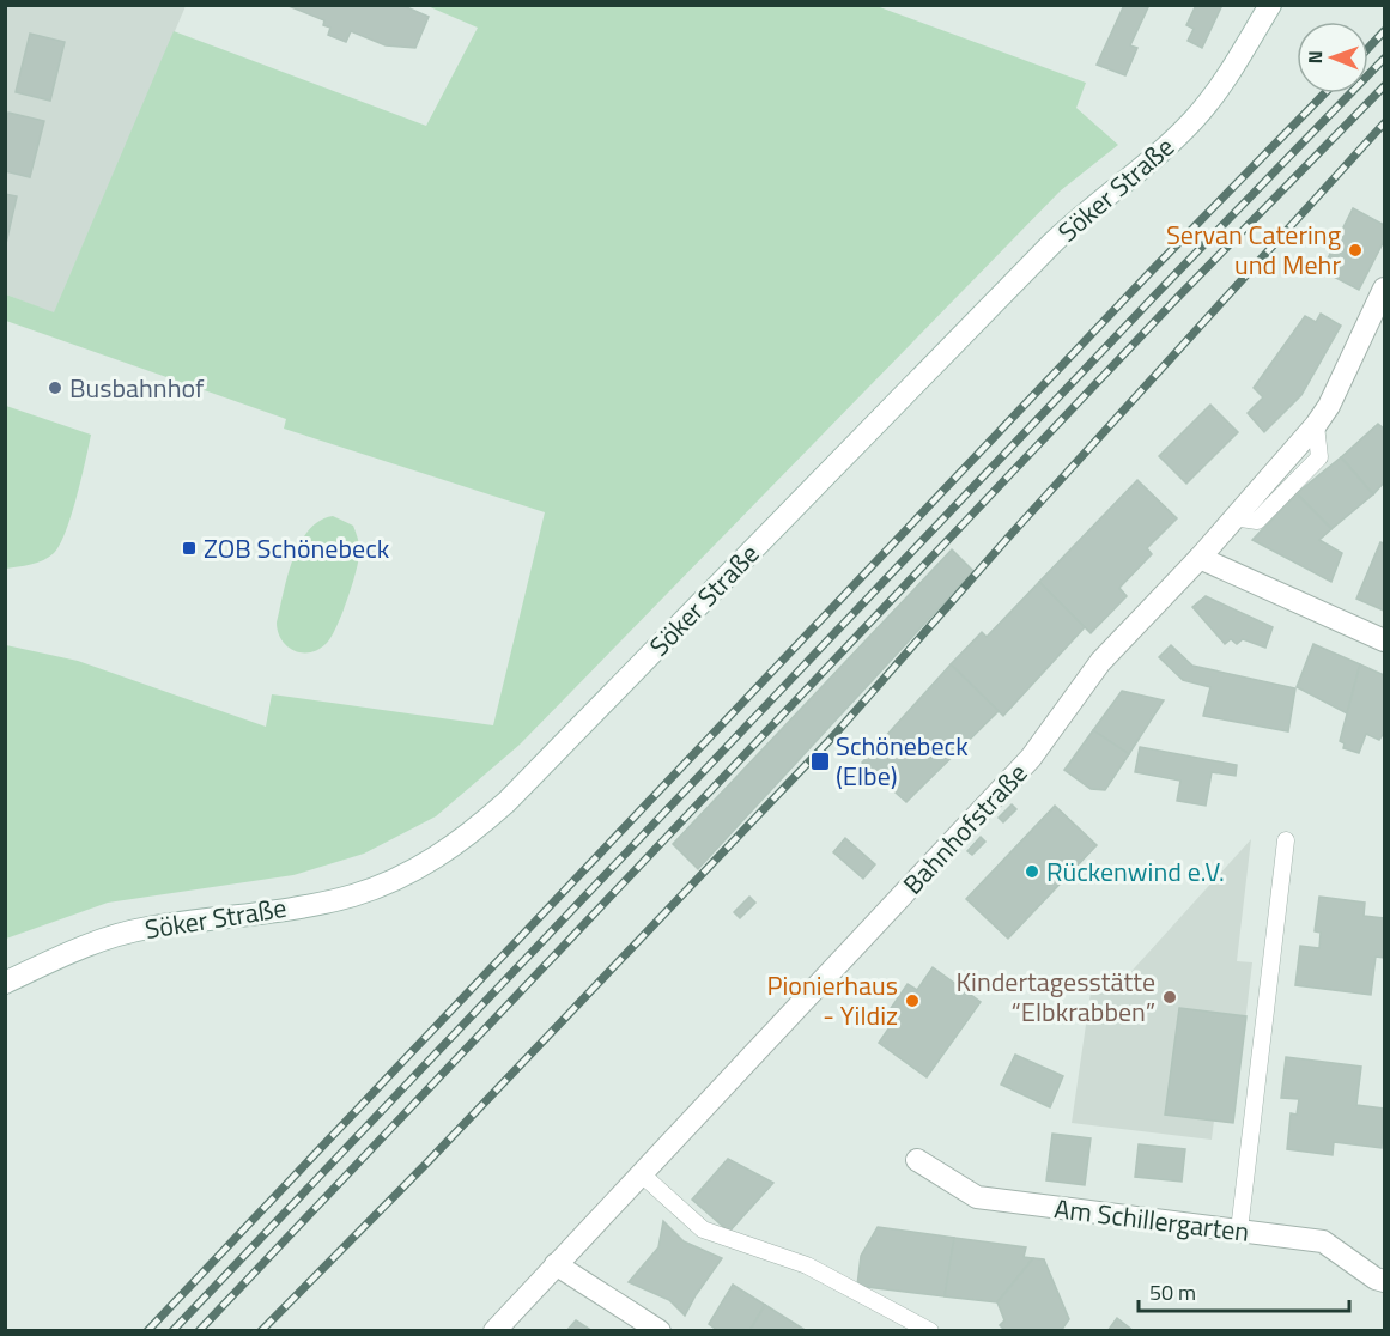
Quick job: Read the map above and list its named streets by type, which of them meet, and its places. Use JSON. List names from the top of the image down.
{
  "streets": {
    "street": ["Söker Straße", "Bahnhofstraße", "Am Schillergarten"]
  },
  "places": {
    "other": [
      "Servan Catering und Mehr",
      "Busbahnhof",
      "Rückenwind e.V.",
      "Kindertagesstätte “Elbkrabben”",
      "Pionierhaus - Yildiz"
    ],
    "transit": ["ZOB Schönebeck", "Schönebeck (Elbe)"]
  },
  "scale_bar": "50 m",
  "north": "left"
}
